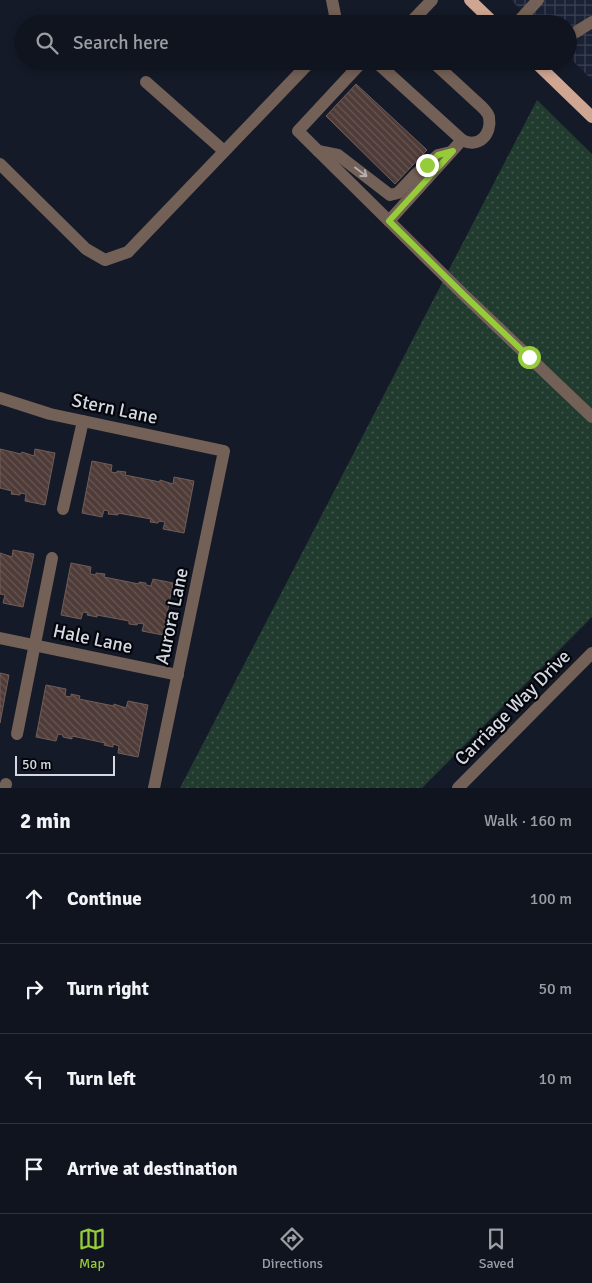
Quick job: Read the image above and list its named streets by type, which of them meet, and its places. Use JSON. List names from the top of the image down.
{
  "streets": {
    "street": [
      "Stern Lane",
      "Aurora Lane",
      "Hale Lane",
      "Carriage Way Drive"
    ]
  },
  "crossings": [
    ["Stern Lane", "Aurora Lane"],
    ["Aurora Lane", "Hale Lane"]
  ],
  "scale_bar": "50 m",
  "page": {
    "search": "Search here",
    "scale": "50 m",
    "heading": ["2 min", "Walk · 160 m"],
    "list": [
      ["Continue", "100 m"],
      ["Turn right", "50 m"],
      ["Turn left", "10 m"],
      "Arrive at destination"
    ],
    "nav": ["Map", "Directions", "Saved"]
  }
}
